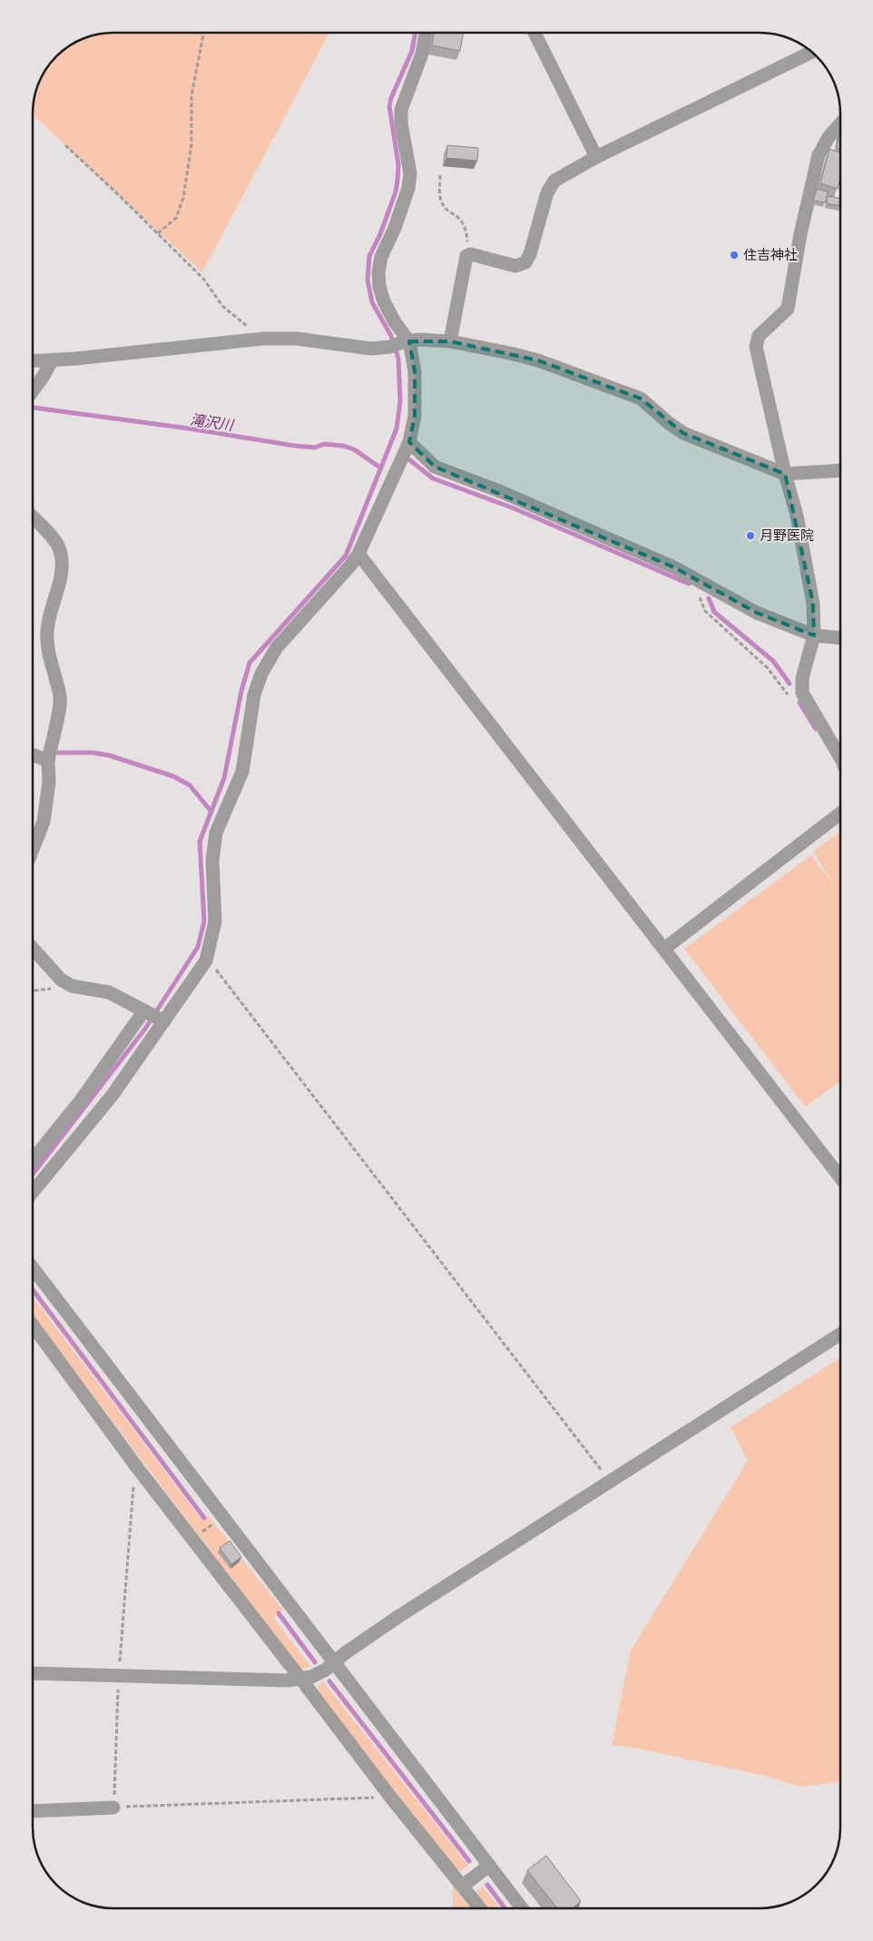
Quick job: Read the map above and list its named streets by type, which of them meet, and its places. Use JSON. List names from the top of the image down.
{
  "water": ["滝沢川"],
  "places": ["住吉神社", "月野医院"]
}
